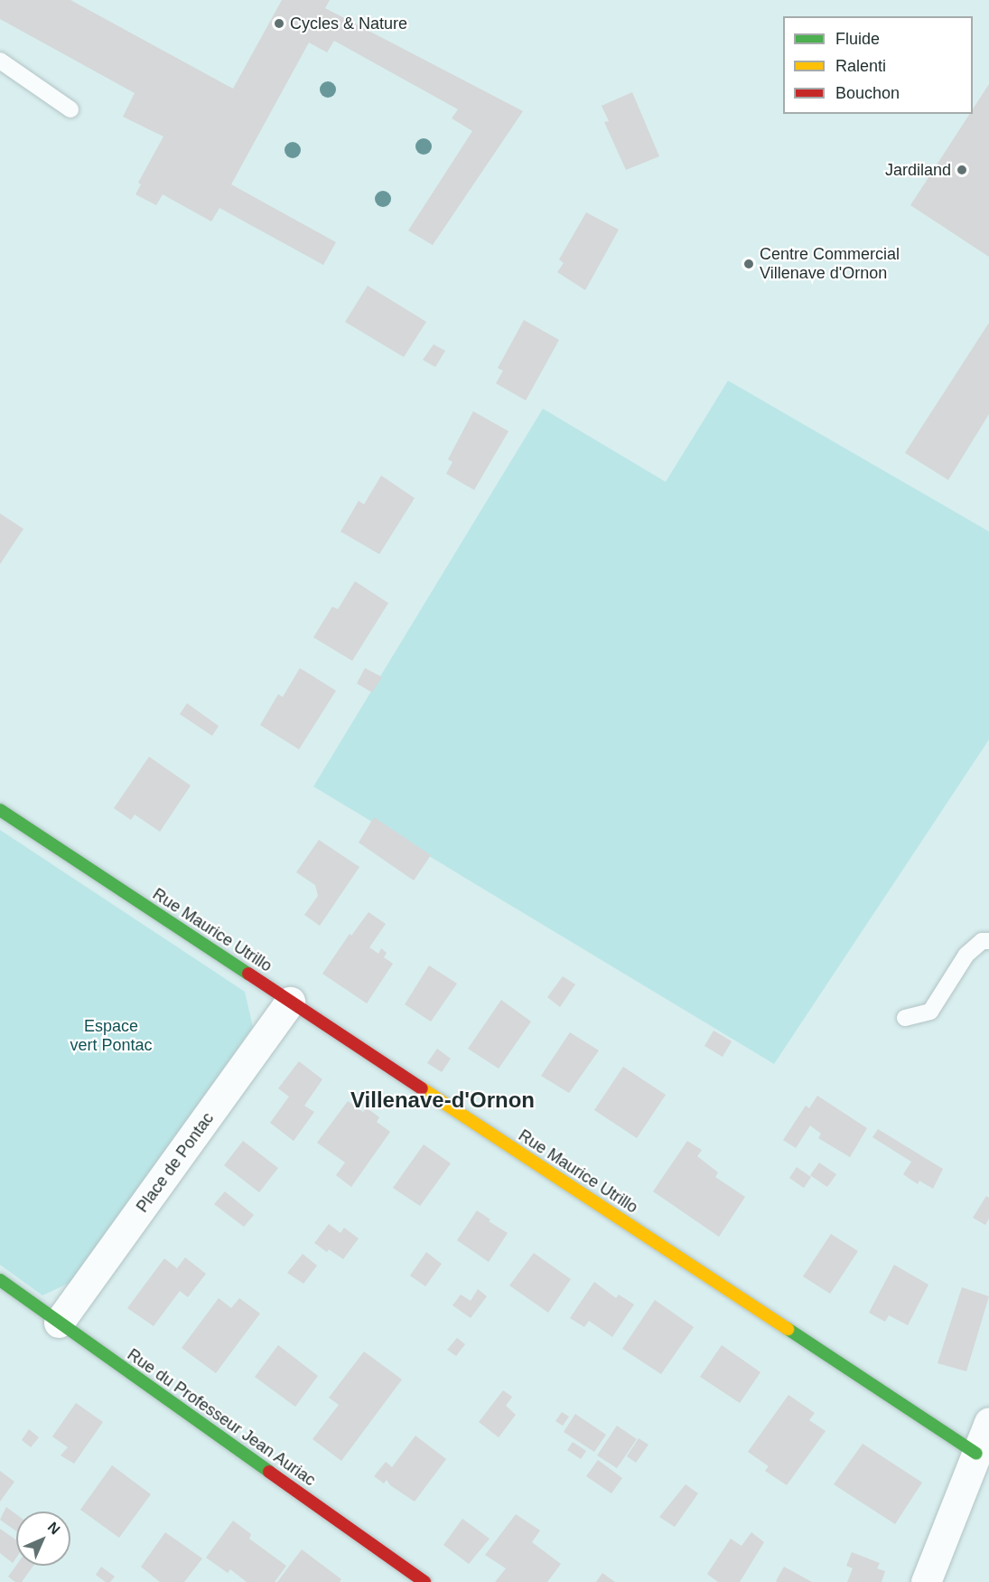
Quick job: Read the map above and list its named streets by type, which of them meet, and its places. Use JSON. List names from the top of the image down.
{
  "streets": {
    "street": ["Rue Maurice Utrillo", "Place de Pontac", "Rue du Professeur Jean Auriac"]
  },
  "crossings": [
    ["Rue Maurice Utrillo", "Place de Pontac"],
    ["Place de Pontac", "Rue du Professeur Jean Auriac"]
  ],
  "districts": ["Villenave-d'Ornon"],
  "parks": ["Espace vert Pontac"],
  "places": ["Cycles & Nature", "Jardiland", "Centre Commercial Villenave d'Ornon"],
  "legend": ["Fluide", "Ralenti", "Bouchon"],
  "north": "top right"
}
